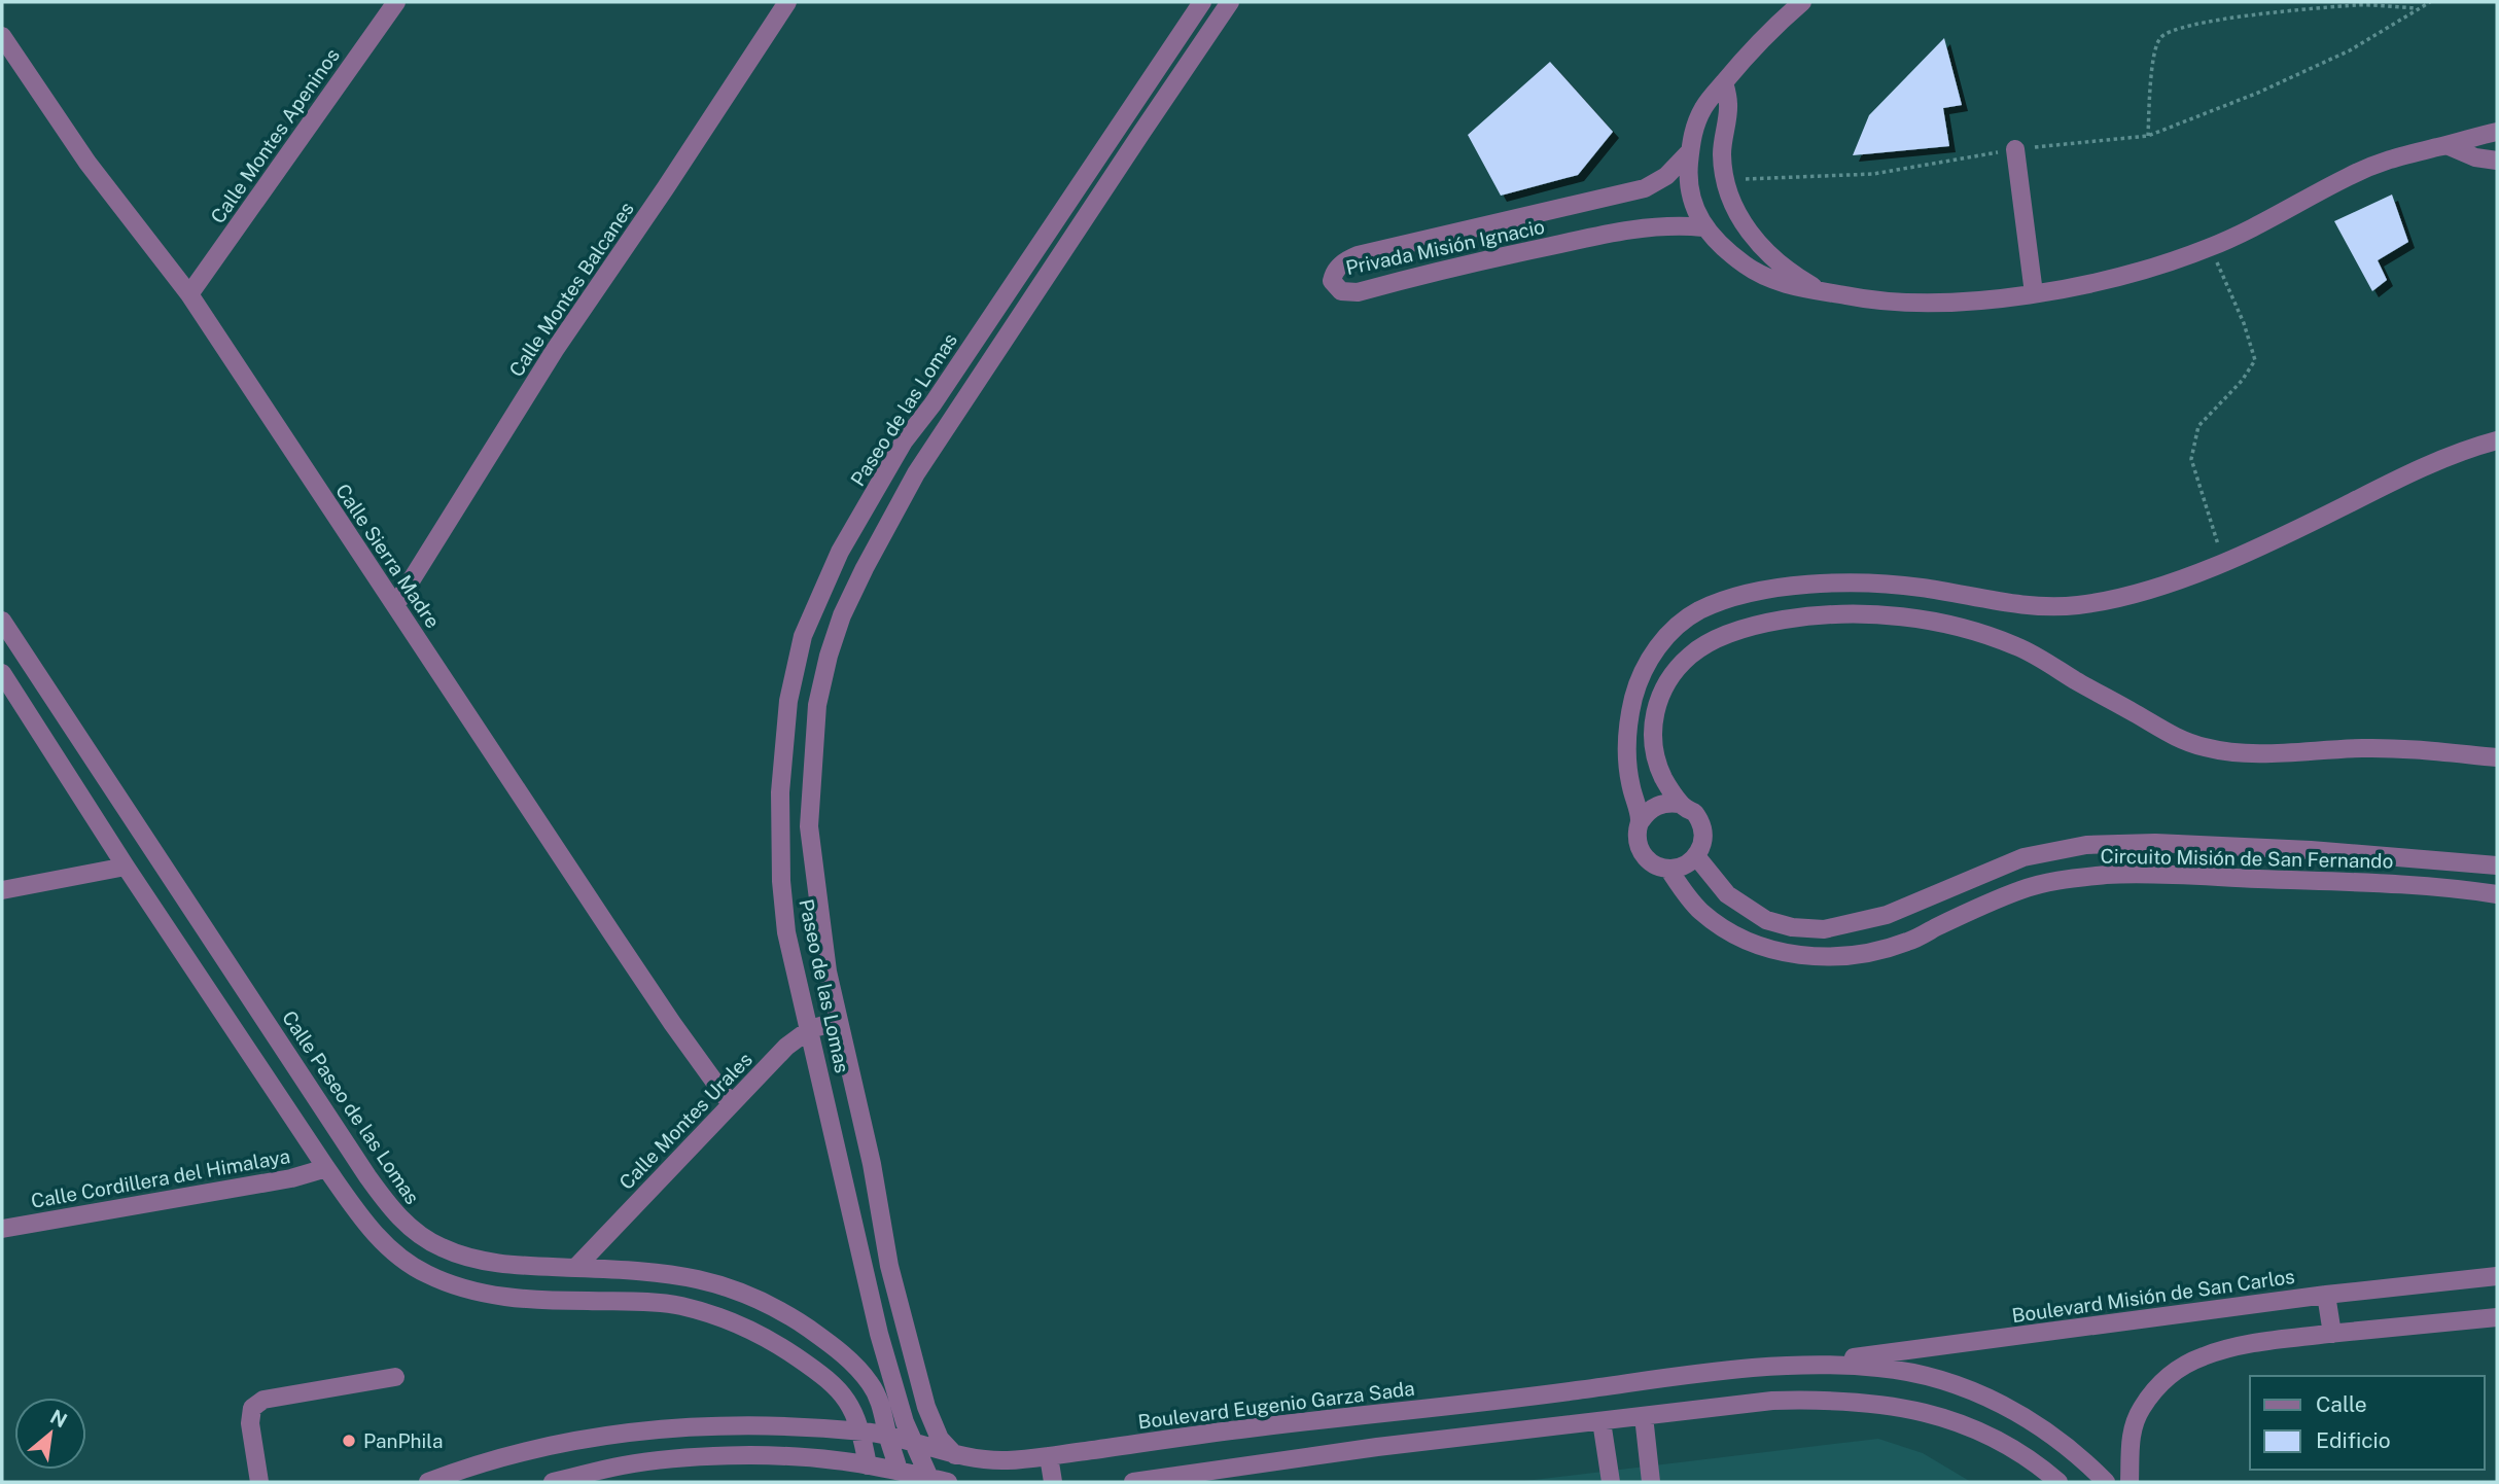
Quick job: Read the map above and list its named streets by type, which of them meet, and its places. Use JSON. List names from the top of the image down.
{
  "streets": {
    "street": [
      "Calle Montes Apeninos",
      "Privada Misión Ignacio",
      "Calle Montes Balcanes",
      "Paseo de las Lomas",
      "Calle Sierra Madre",
      "Circuito Misión de San Fernando",
      "Calle Paseo de las Lomas",
      "Calle Montes Urales",
      "Calle Cordillera del Himalaya",
      "Boulevard Misión de San Carlos",
      "Boulevard Eugenio Garza Sada"
    ]
  },
  "crossings": [
    ["Calle Montes Apeninos", "Calle Sierra Madre"],
    ["Calle Montes Balcanes", "Calle Sierra Madre"],
    ["Paseo de las Lomas", "Calle Montes Urales"],
    ["Paseo de las Lomas", "Boulevard Eugenio Garza Sada"],
    ["Calle Sierra Madre", "Calle Montes Urales"],
    ["Calle Paseo de las Lomas", "Calle Montes Urales"],
    ["Calle Paseo de las Lomas", "Boulevard Eugenio Garza Sada"],
    ["Boulevard Misión de San Carlos", "Boulevard Eugenio Garza Sada"]
  ],
  "places": ["PanPhila"],
  "legend": ["Calle", "Edificio"],
  "north": "top right"
}
